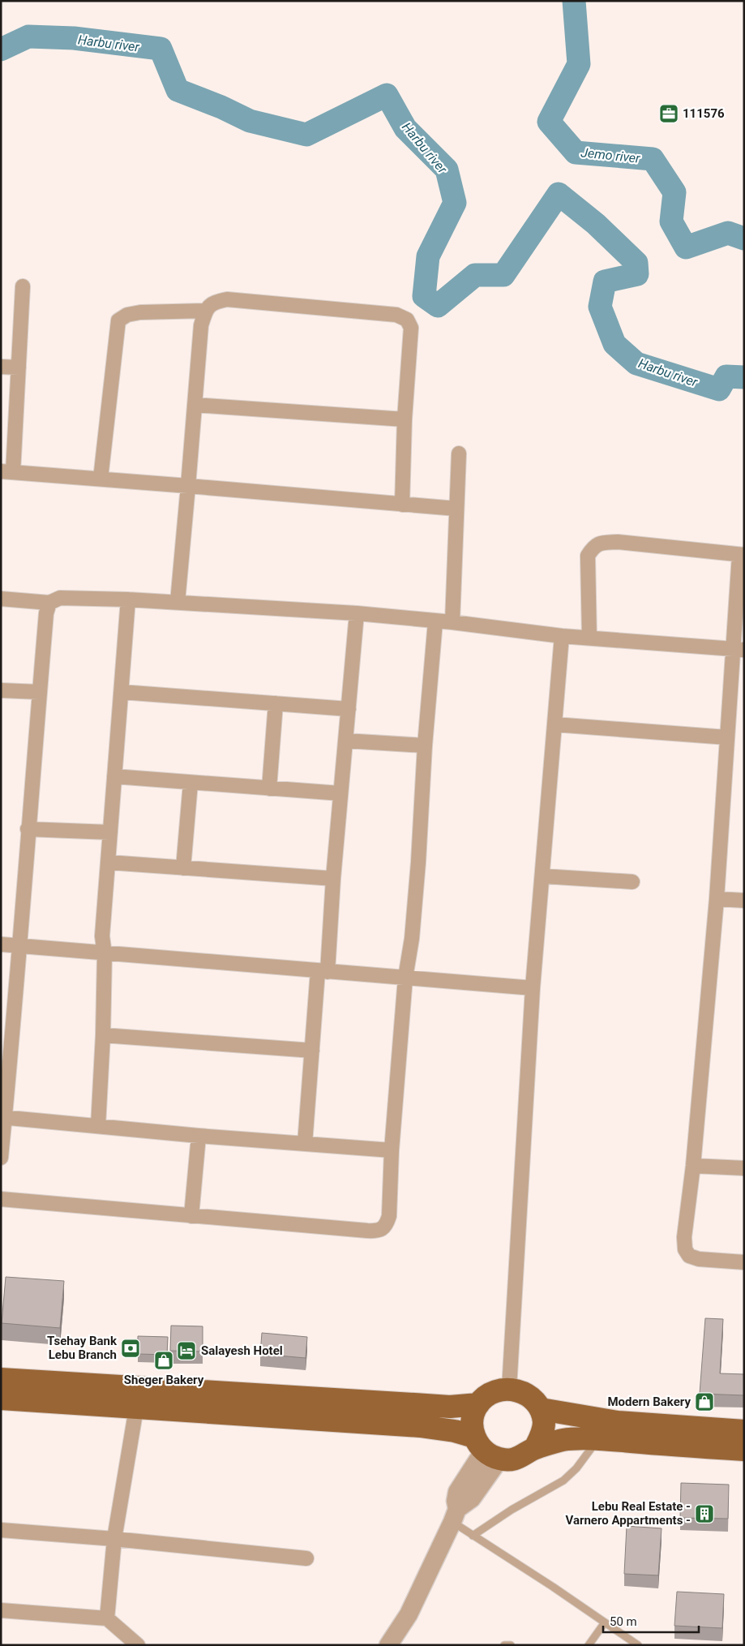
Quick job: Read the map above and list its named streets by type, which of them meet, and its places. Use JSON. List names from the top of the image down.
{
  "water": ["Harbu river", "Jemo river"],
  "places": {
    "office": ["111576"],
    "bank": ["Tsehay Bank Lebu Branch"],
    "hotel": ["Salayesh Hotel"],
    "shop": ["Sheger Bakery", "Modern Bakery"],
    "building": ["Lebu Real Estate - Varnero Appartments -"]
  },
  "scale_bar": "50 m"
}
